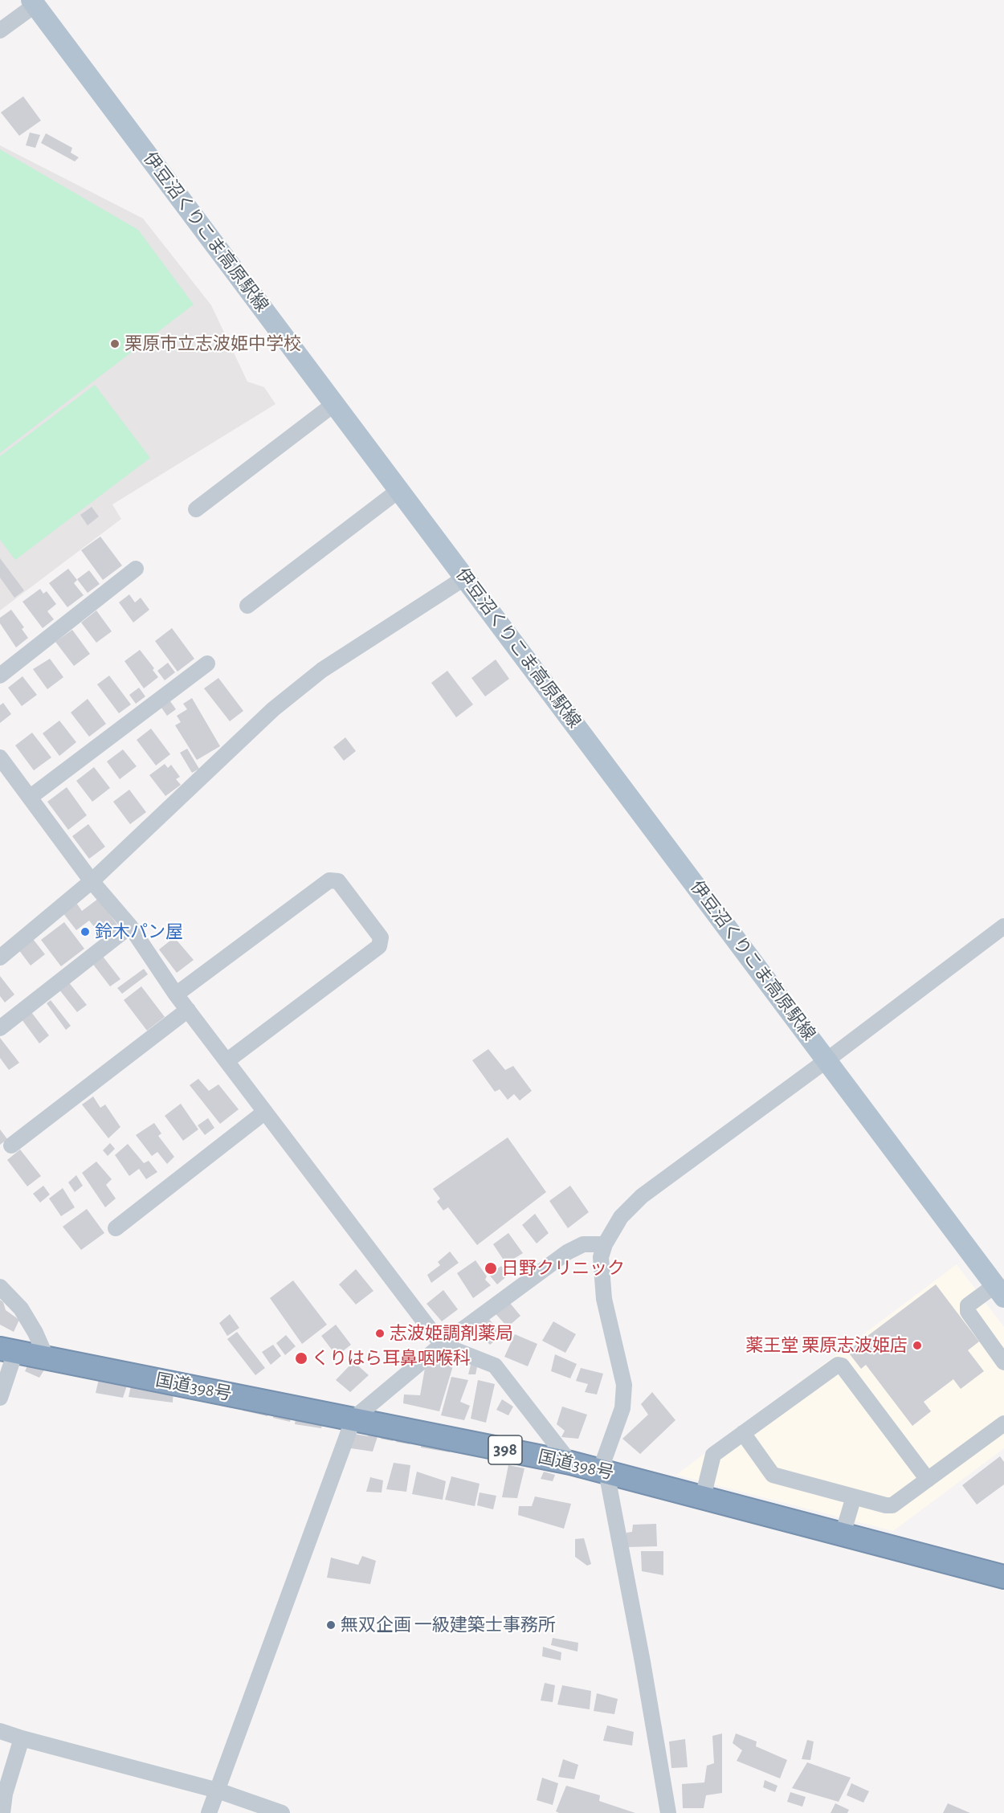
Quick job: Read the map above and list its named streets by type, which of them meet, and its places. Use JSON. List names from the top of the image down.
{
  "streets": {
    "highway": ["国道398号", "398"],
    "main road": ["伊豆沼くりこま高原駅線"]
  },
  "places": [
    "栗原市立志波姫中学校",
    "鈴木パン屋",
    "日野クリニック",
    "志波姫調剤薬局",
    "薬王堂 栗原志波姫店",
    "くりはら耳鼻咽喉科",
    "無双企画 一級建築士事務所"
  ]
}
